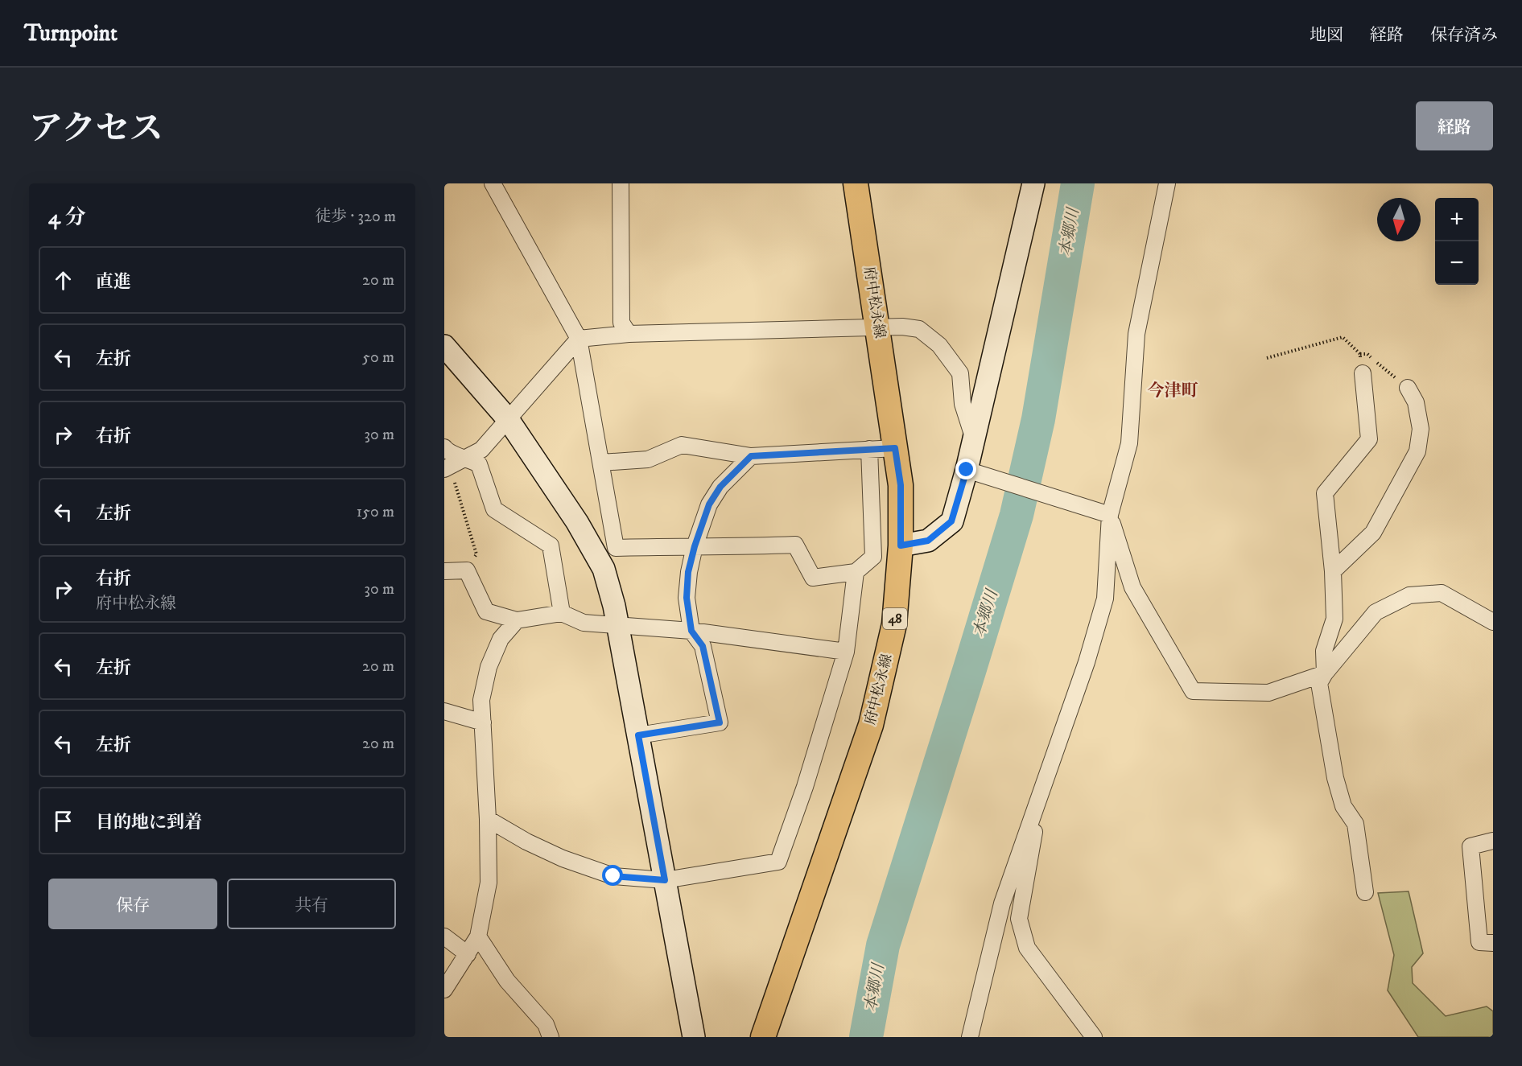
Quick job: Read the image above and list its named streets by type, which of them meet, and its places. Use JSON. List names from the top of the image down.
{
  "streets": {
    "main road": ["府中松永線", "48"]
  },
  "districts": ["今津町"],
  "water": ["本郷川"],
  "north": "bottom",
  "page": {
    "header": "Turnpoint",
    "nav": ["地図", "経路", "保存済み"],
    "title": "アクセス",
    "buttons": [
      "経路",
      ["保存", "共有"]
    ],
    "heading": ["4 分", "徒歩 · 320 m"],
    "map_buttons": ["+", "−"],
    "list": [
      ["直進", "20 m"],
      ["左折", "50 m"],
      ["右折", "30 m"],
      ["左折", "150 m"],
      ["右折", "府中松永線", "30 m"],
      ["左折", "20 m"],
      ["左折", "20 m"],
      "目的地に到着"
    ]
  }
}
